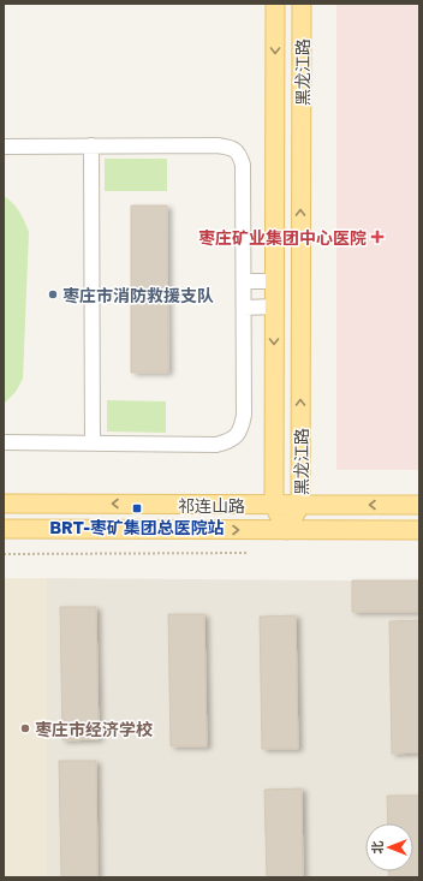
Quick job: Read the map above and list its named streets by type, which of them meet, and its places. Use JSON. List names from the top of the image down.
{
  "streets": {
    "main road": ["黑龙江路", "祁连山路"]
  },
  "crossings": [
    ["黑龙江路", "祁连山路"]
  ],
  "places": {
    "health": ["枣庄矿业集团中心医院"],
    "other": ["枣庄市消防救援支队", "枣庄市经济学校"],
    "transit": ["BRT-枣矿集团总医院站"]
  },
  "north": "left"
}
